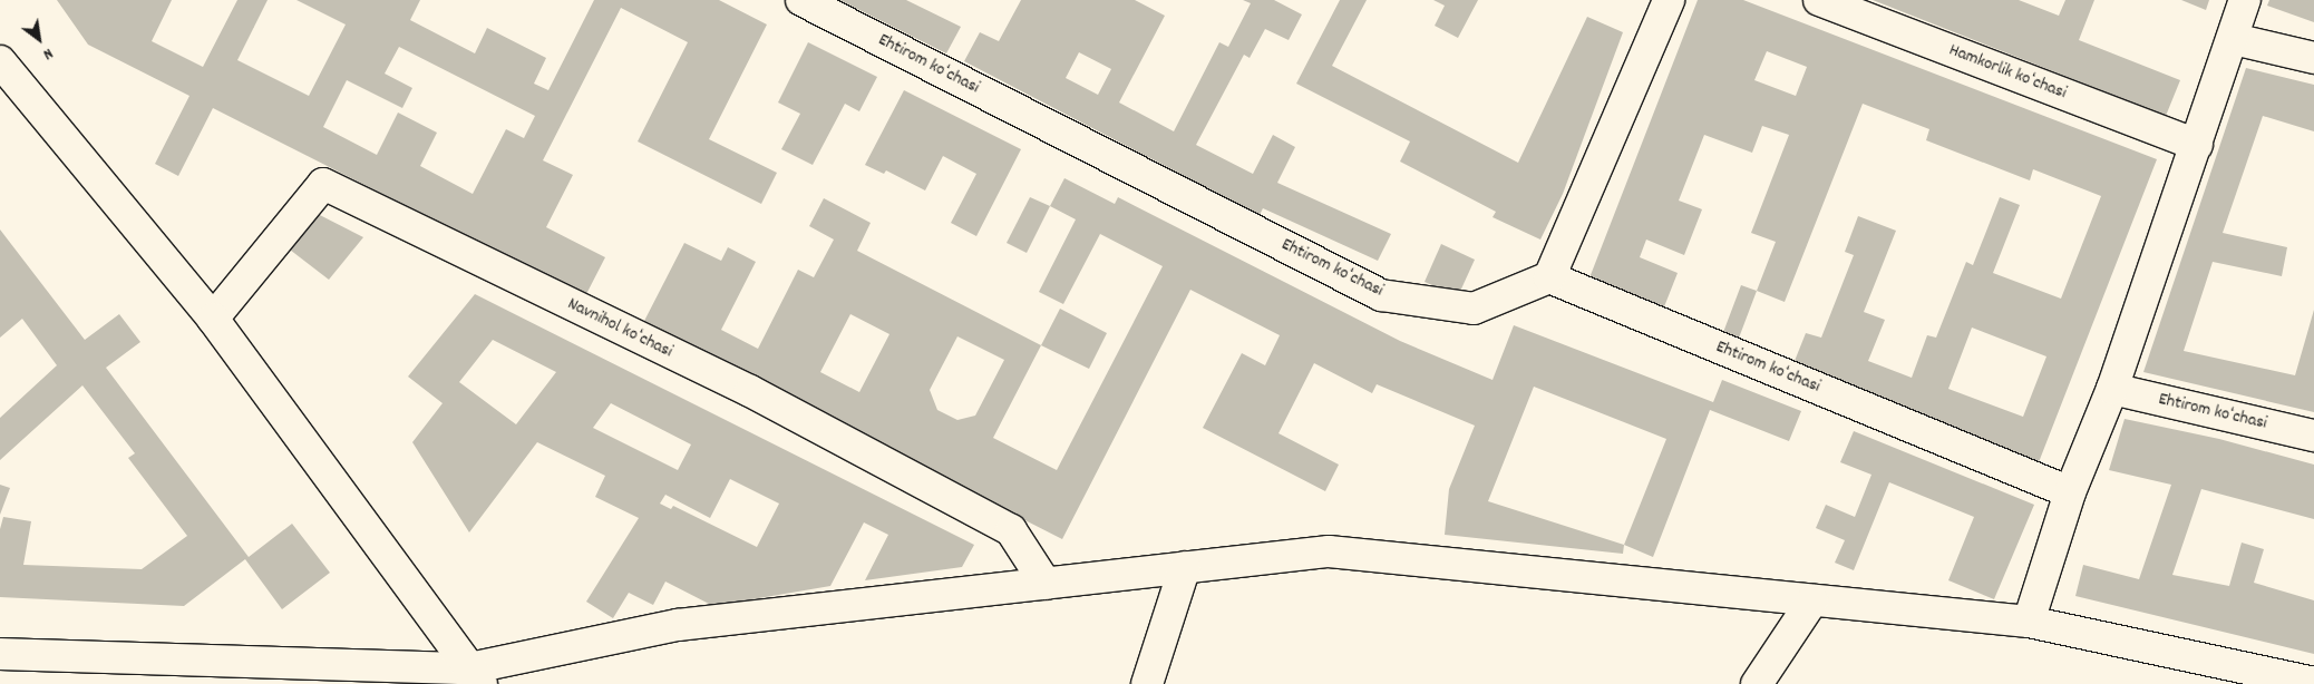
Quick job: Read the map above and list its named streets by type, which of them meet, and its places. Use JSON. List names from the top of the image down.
{
  "streets": {
    "street": ["Ehtirom koʻchasi", "Hamkorlik koʻchasi", "Navnihol koʻchasi"]
  },
  "north": "bottom right"
}
